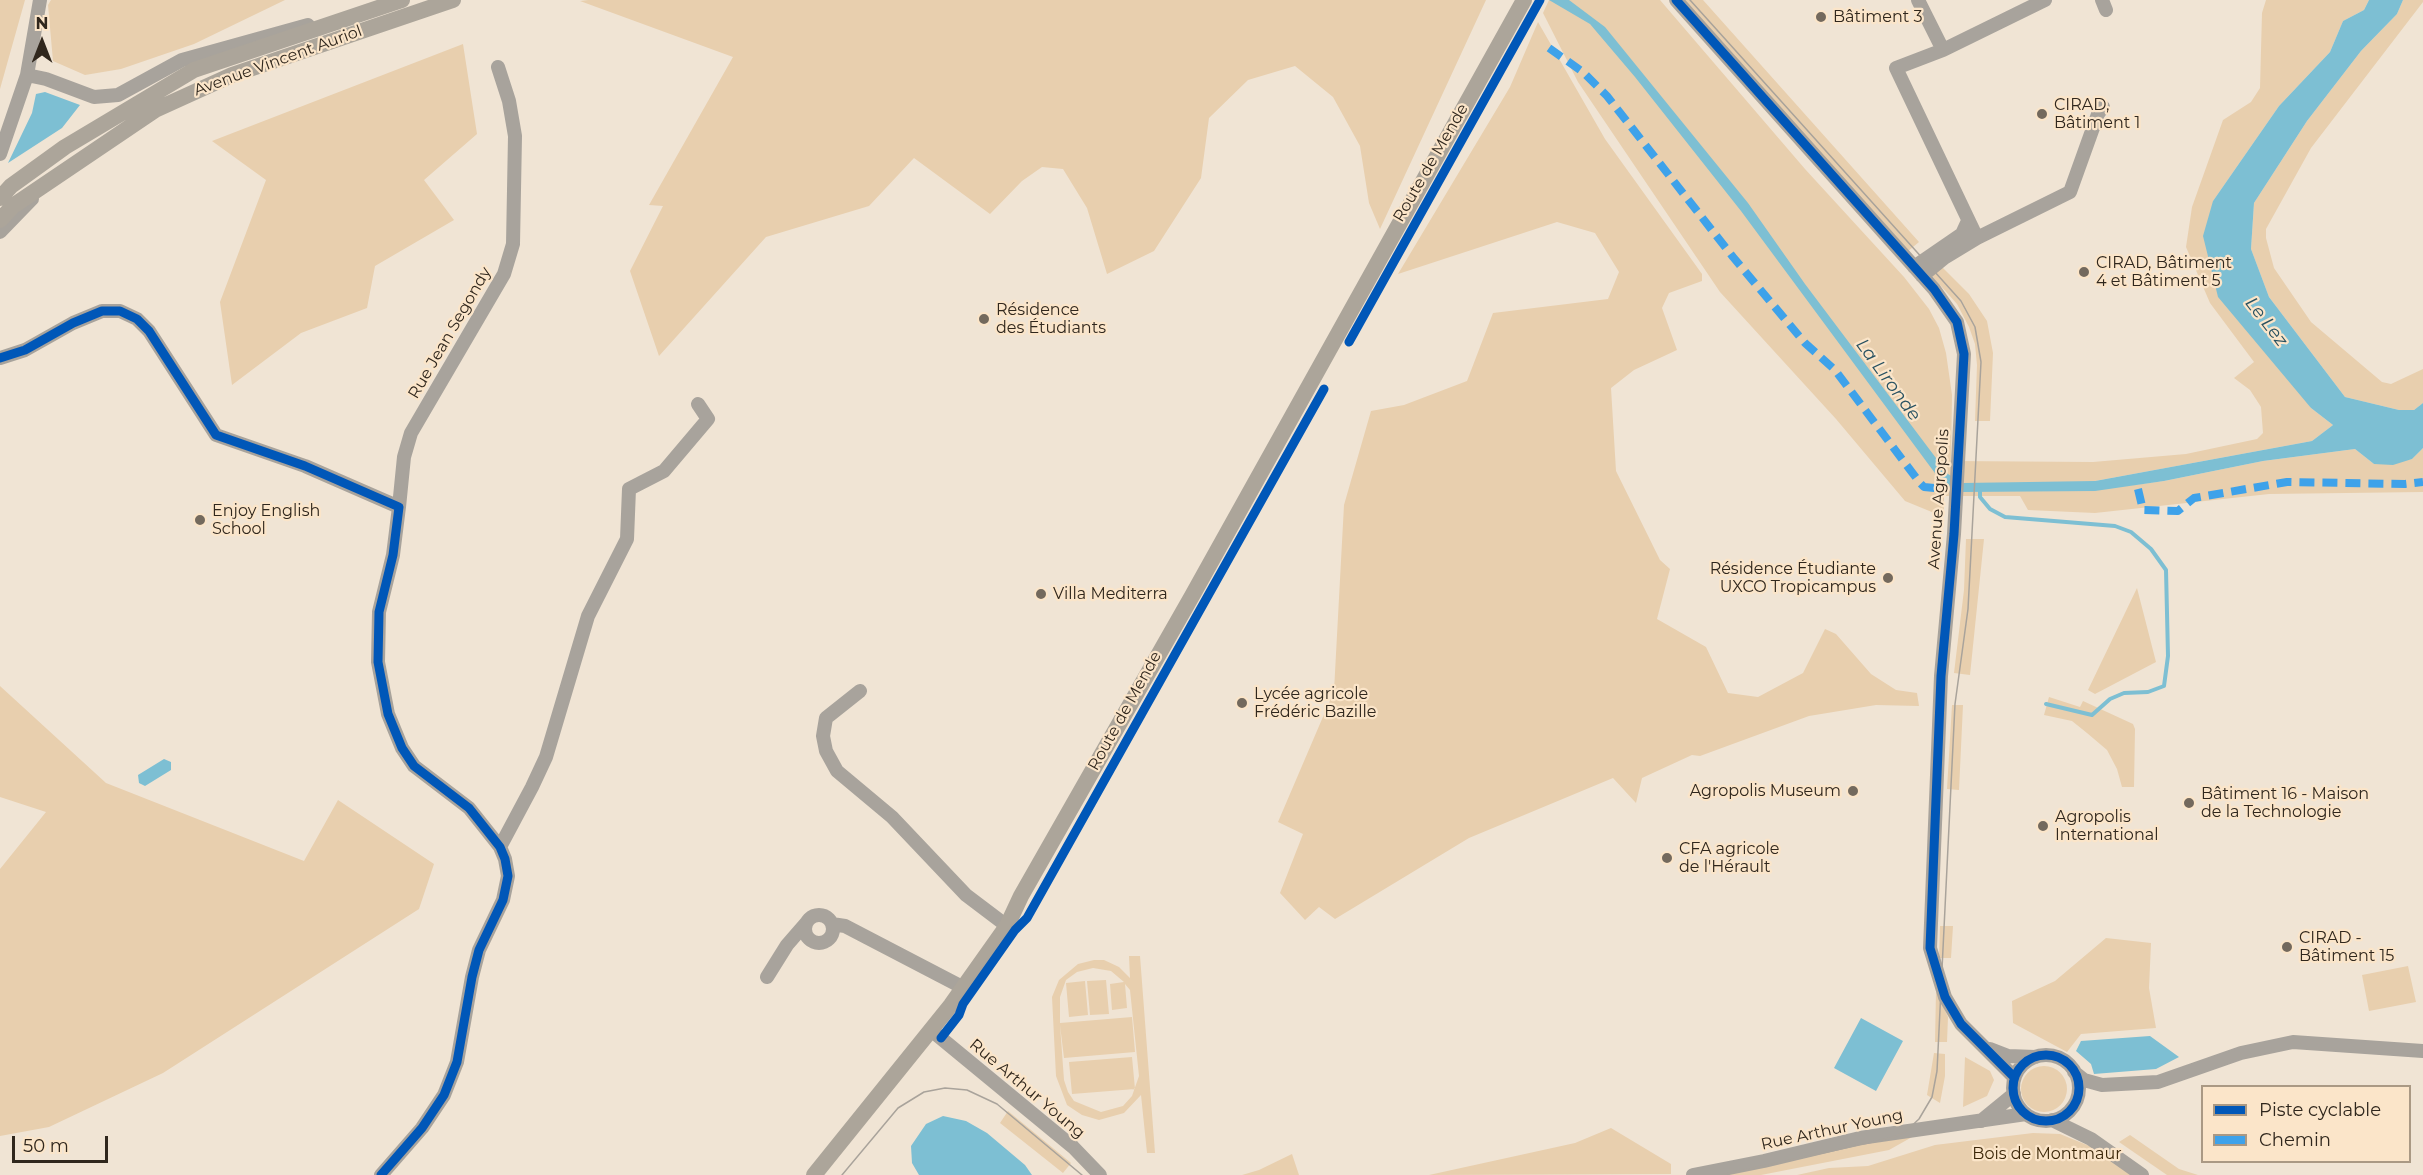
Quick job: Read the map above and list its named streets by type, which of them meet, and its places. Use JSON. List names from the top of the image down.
{
  "streets": {
    "main road": ["Avenue Vincent Auriol", "Route de Mende"],
    "street": ["Rue Jean Segondy", "Avenue Agropolis", "Rue Arthur Young"]
  },
  "crossings": [
    ["Route de Mende", "Rue Arthur Young"],
    ["Avenue Agropolis", "Rue Arthur Young"]
  ],
  "water": ["Le Lez", "La Lironde"],
  "parks": ["Bois de Montmaur"],
  "places": [
    "Bâtiment 3",
    "CIRAD, Bâtiment 1",
    "CIRAD, Bâtiment 4 et Bâtiment 5",
    "Résidence des Étudiants",
    "Enjoy English School",
    "Résidence Étudiante UXCO Tropicampus",
    "Villa Mediterra",
    "Lycée agricole Frédéric Bazille",
    "Agropolis Museum",
    "Bâtiment 16 - Maison de la Technologie",
    "Agropolis International",
    "CFA agricole de l'Hérault",
    "CIRAD - Bâtiment 15"
  ],
  "legend": ["Piste cyclable", "Chemin"],
  "scale_bar": "50 m",
  "north": "top"
}
